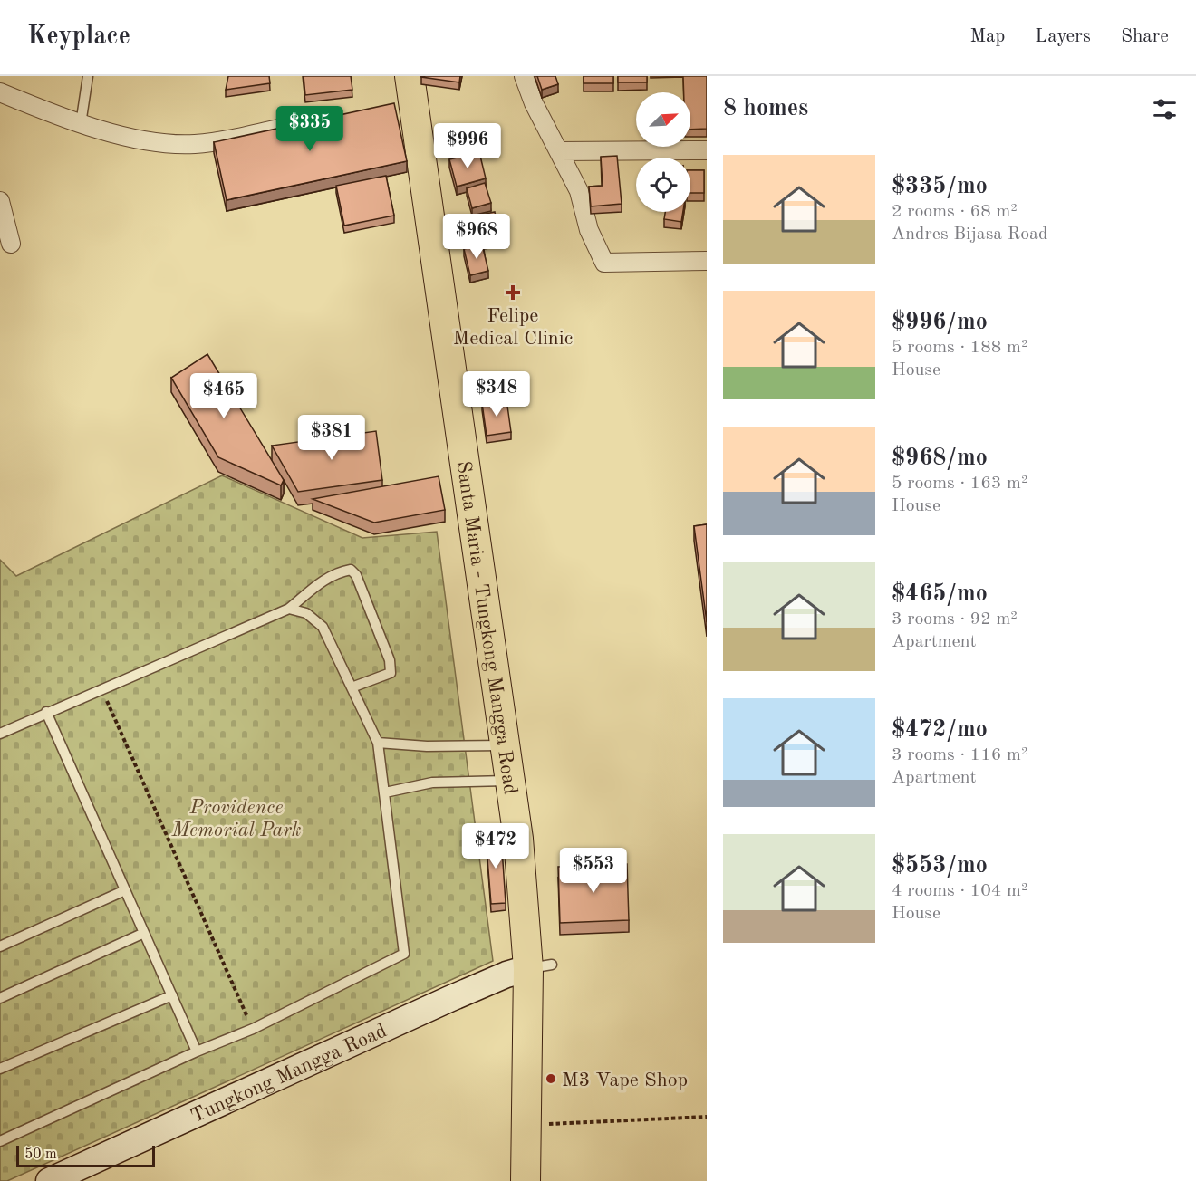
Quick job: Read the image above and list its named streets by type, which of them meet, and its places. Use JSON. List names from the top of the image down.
{
  "streets": {
    "main road": ["Santa Maria - Tungkong Mangga Road"],
    "street": ["Tungkong Mangga Road"]
  },
  "crossings": [
    ["Santa Maria - Tungkong Mangga Road", "Tungkong Mangga Road"]
  ],
  "parks": ["Providence Memorial Park"],
  "places": {
    "health": ["Felipe Medical Clinic"],
    "other": ["M3 Vape Shop"]
  },
  "scale_bar": "50 m",
  "north": "top right",
  "page": {
    "header": "Keyplace",
    "nav": ["Map", "Layers", "Share"],
    "heading": "8 homes",
    "price": [
      "$335",
      "$996",
      "$968",
      "$348",
      "$465",
      "$381",
      "$472",
      "$553"
    ],
    "list": [
      {
        "name": "$335/mo",
        "note": "2 rooms · 68 m² · Andres Bijasa Road"
      },
      {
        "name": "$996/mo",
        "note": "5 rooms · 188 m² · House"
      },
      {
        "name": "$968/mo",
        "note": "5 rooms · 163 m² · House"
      },
      {
        "name": "$465/mo",
        "note": "3 rooms · 92 m² · Apartment"
      },
      {
        "name": "$472/mo",
        "note": "3 rooms · 116 m² · Apartment"
      },
      {
        "name": "$553/mo",
        "note": "4 rooms · 104 m² · House"
      }
    ],
    "scale": "50 m"
  }
}
